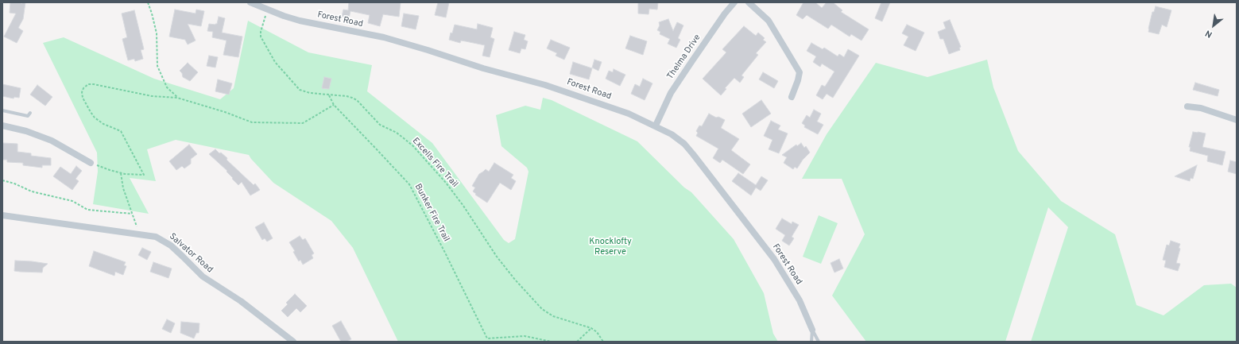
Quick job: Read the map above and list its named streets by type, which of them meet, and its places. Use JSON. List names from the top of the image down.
{
  "streets": {
    "street": ["Forest Road", "Thelma Drive", "Salvator Road"],
    "path": ["Excells Fire Trail", "Bunker Fire Trail"]
  },
  "crossings": [
    ["Forest Road", "Thelma Drive"],
    ["Forest Road", "Excells Fire Trail"],
    ["Excells Fire Trail", "Bunker Fire Trail"]
  ],
  "parks": ["Knocklofty Reserve"],
  "north": "bottom left"
}
